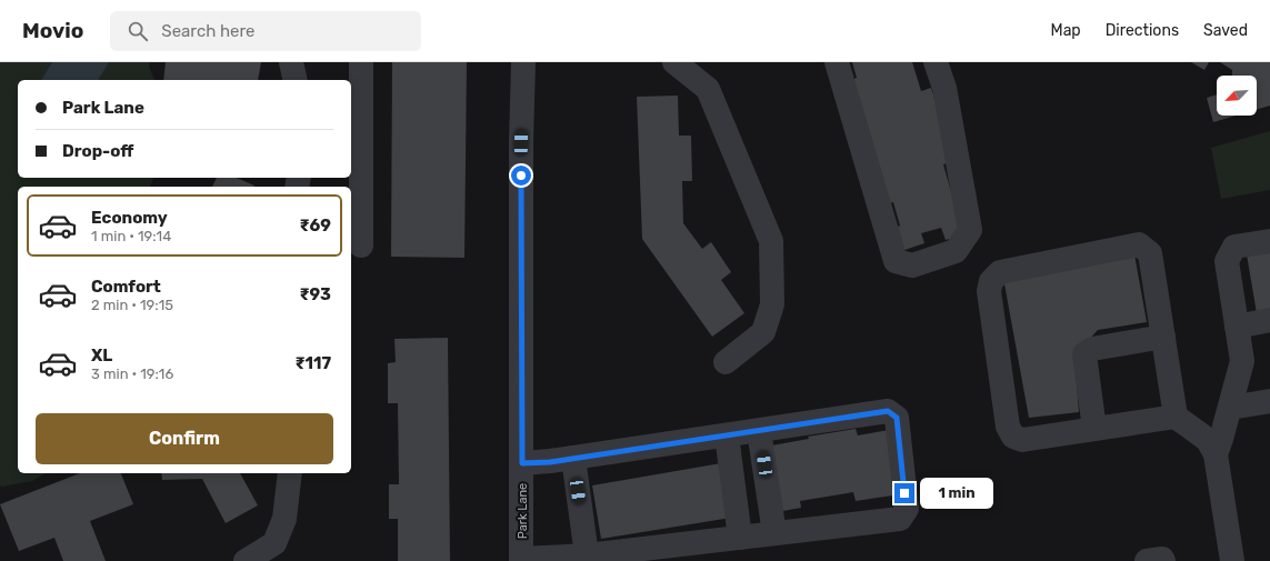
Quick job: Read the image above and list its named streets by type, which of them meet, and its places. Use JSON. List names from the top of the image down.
{
  "streets": {
    "street": ["Park Lane"]
  },
  "north": "bottom left",
  "page": {
    "header": "Movio",
    "search": "Search here",
    "nav": ["Map", "Directions", "Saved"],
    "banner": ["Park Lane", "Drop-off"],
    "list": [
      {
        "name": "Economy",
        "note": "1 min · 19:14",
        "value": "₹69"
      },
      {
        "name": "Comfort",
        "note": "2 min · 19:15",
        "value": "₹93"
      },
      {
        "name": "XL",
        "note": "3 min · 19:16",
        "value": "₹117"
      }
    ],
    "buttons": "Confirm",
    "bubble": "1 min"
  }
}
